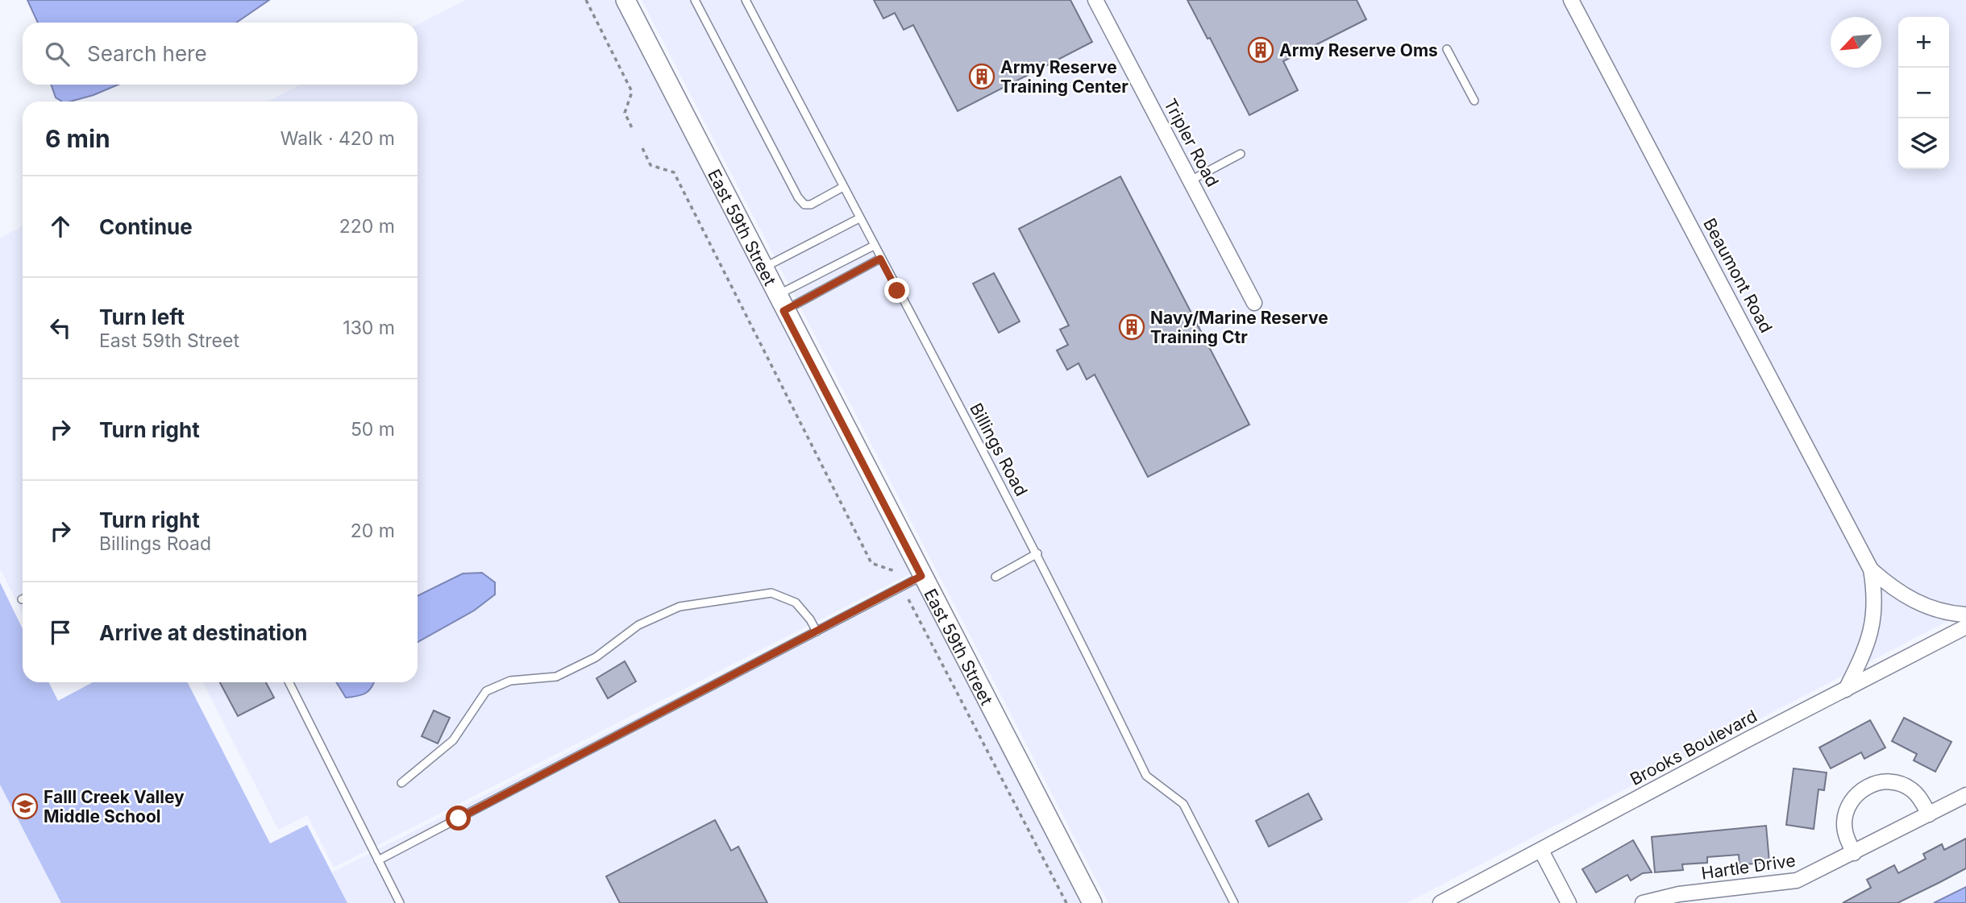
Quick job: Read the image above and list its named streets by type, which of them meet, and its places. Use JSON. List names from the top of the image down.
{
  "streets": {
    "street": [
      "Tripler Road",
      "East 59th Street",
      "Beaumont Road",
      "Brooks Boulevard",
      "Hartle Drive"
    ],
    "lane": ["Billings Road"]
  },
  "crossings": [
    ["Beaumont Road", "Brooks Boulevard"]
  ],
  "places": {
    "building": ["Army Reserve Oms", "Army Reserve Training Center", "Navy/Marine Reserve Training Ctr"],
    "school or university": ["Falll Creek Valley Middle School"]
  },
  "north": "bottom left",
  "page": {
    "map_buttons": ["+", "−"],
    "search": "Search here",
    "heading": ["6 min", "Walk · 420 m"],
    "list": [
      ["Continue", "220 m"],
      ["Turn left", "East 59th Street", "130 m"],
      ["Turn right", "50 m"],
      ["Turn right", "Billings Road", "20 m"],
      "Arrive at destination"
    ]
  }
}
